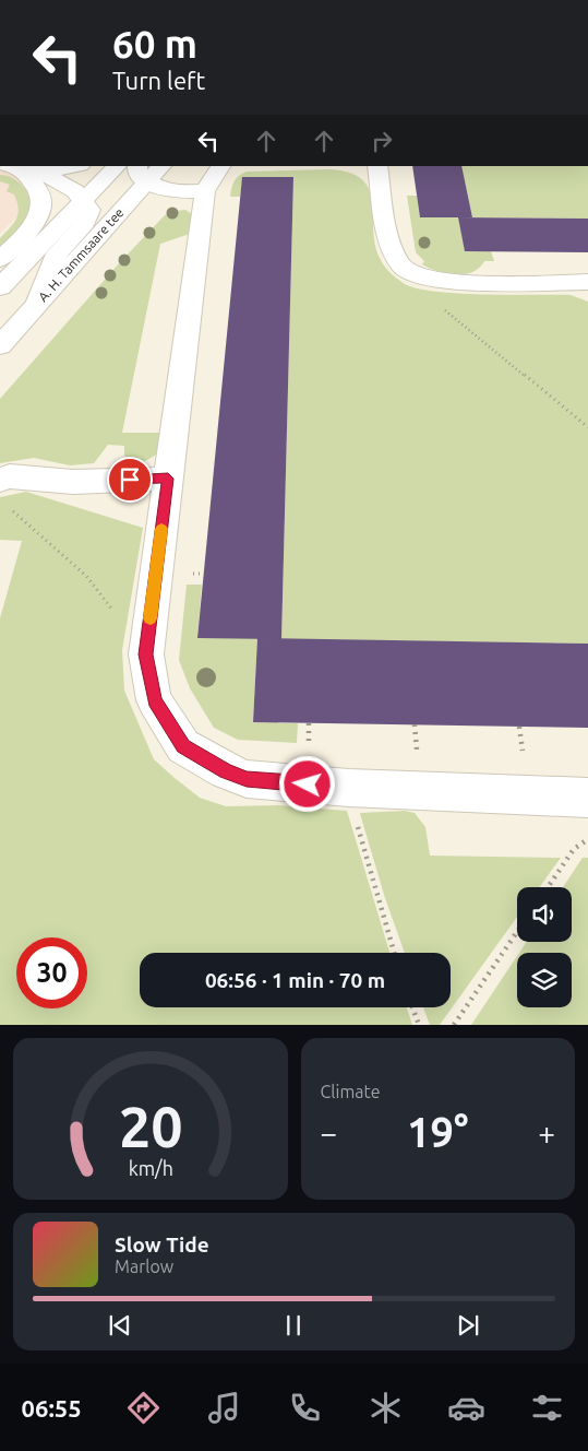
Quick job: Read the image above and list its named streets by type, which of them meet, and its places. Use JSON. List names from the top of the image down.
{
  "streets": {
    "street": ["A. H. Tammsaare tee"]
  },
  "page": {
    "turn": ["60 m", "Turn left"],
    "limit": "30",
    "trip": "06:56 · 1 min · 70 m",
    "tile": "Climate",
    "heat": ["−", "19°", "+"],
    "song": ["Slow Tide", "Marlow"],
    "tabs": "06:55",
    "gauge": ["20", "km/h"]
  }
}
